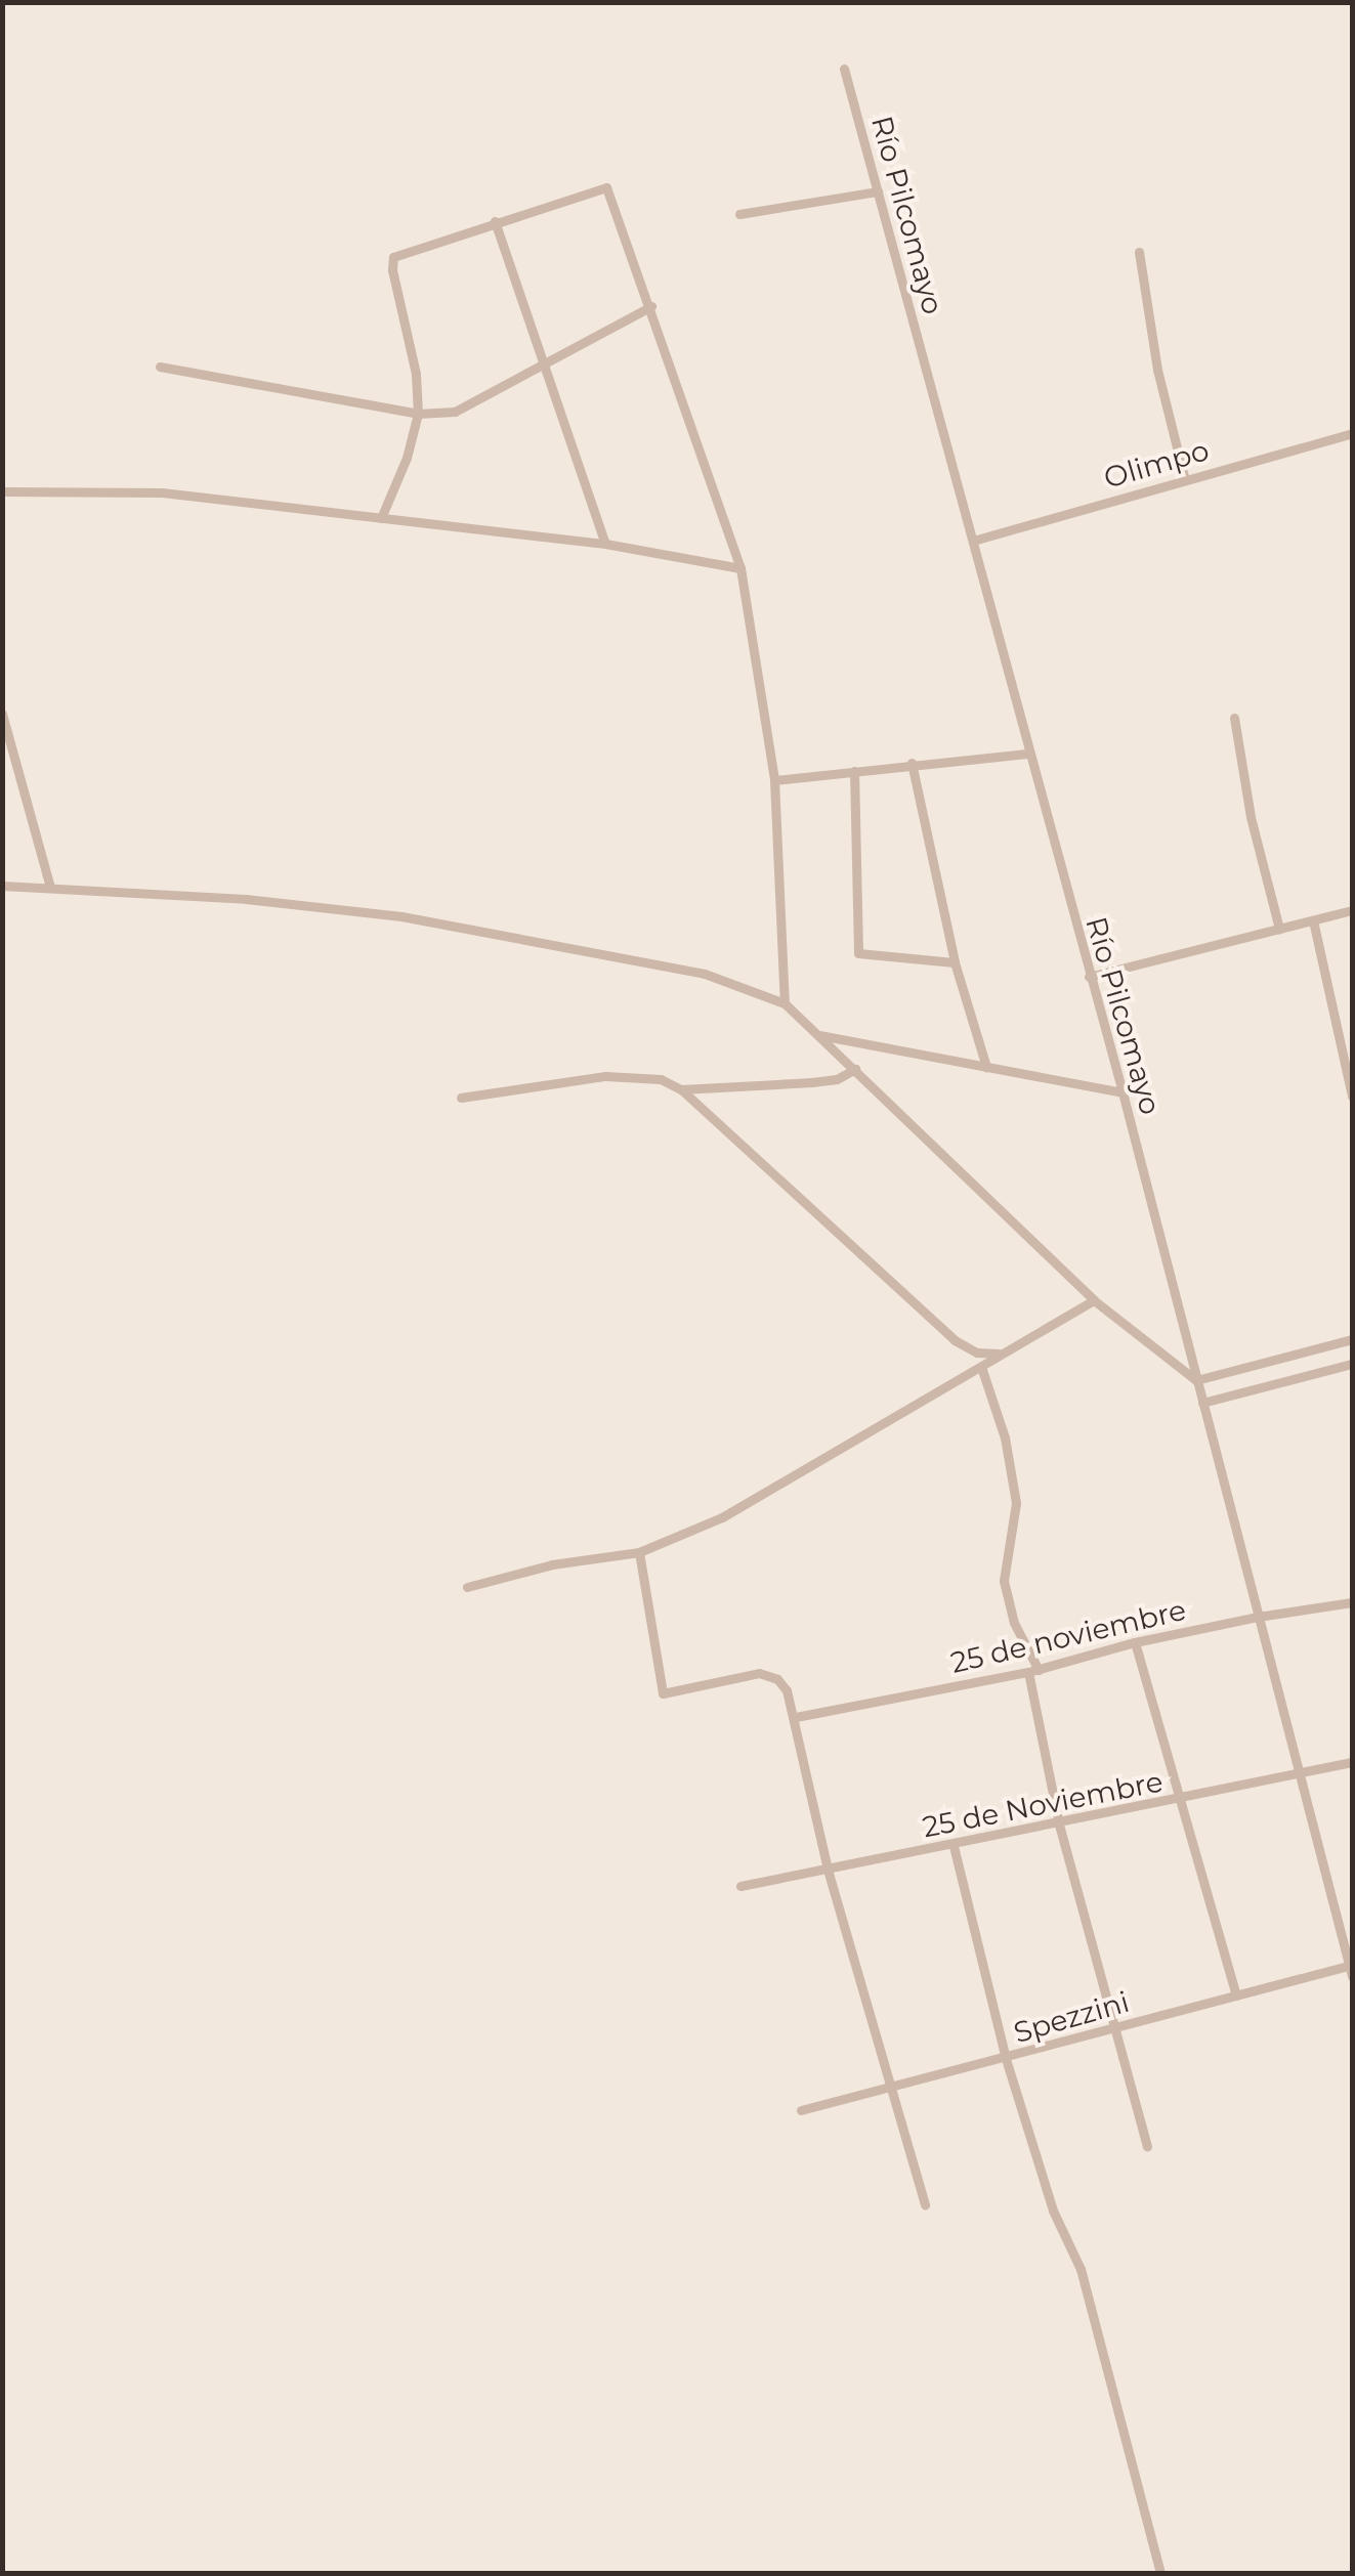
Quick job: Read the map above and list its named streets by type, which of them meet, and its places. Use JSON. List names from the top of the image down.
{
  "streets": {
    "street": [
      "Río Pilcomayo",
      "Olimpo",
      "25 de noviembre",
      "25 de Noviembre",
      "Spezzini"
    ]
  },
  "crossings": [
    ["Río Pilcomayo", "Olimpo"],
    ["Río Pilcomayo", "25 de noviembre"],
    ["Río Pilcomayo", "25 de Noviembre"],
    ["Río Pilcomayo", "Spezzini"]
  ]
}
